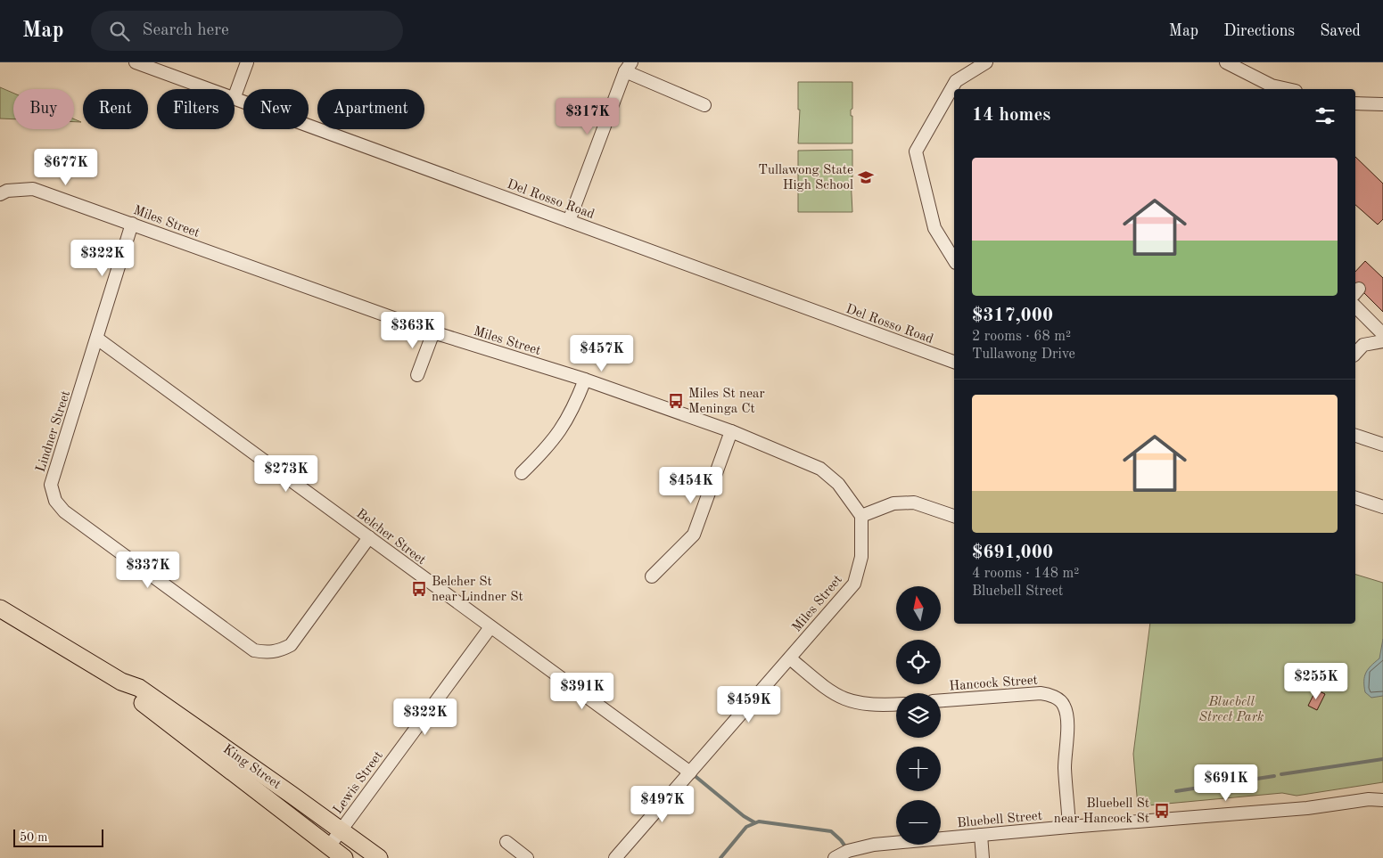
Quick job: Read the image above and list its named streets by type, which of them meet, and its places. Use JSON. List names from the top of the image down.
{
  "streets": {
    "main road": ["King Street"],
    "street": [
      "Del Rosso Road",
      "Miles Street",
      "Lindner Street",
      "Belcher Street",
      "Hancock Street",
      "Lewis Street",
      "Bluebell Street"
    ]
  },
  "crossings": [
    ["Miles Street", "Lindner Street"],
    ["Miles Street", "Belcher Street"],
    ["Lindner Street", "Belcher Street"],
    ["Belcher Street", "Lewis Street"],
    ["Hancock Street", "Bluebell Street"],
    ["King Street", "Lewis Street"]
  ],
  "parks": ["Bluebell Street Park"],
  "places": {
    "school or university": ["Tullawong State High School"],
    "bus stop": ["Miles St near Meninga Ct", "Belcher St near Lindner St", "Bluebell St near Hancock St"]
  },
  "scale_bar": "50 m",
  "north": "top",
  "page": {
    "header": "Map",
    "search": "Search here",
    "nav": ["Map", "Directions", "Saved"],
    "chip": [
      "Buy",
      "Rent",
      "Filters",
      "New",
      "Apartment"
    ],
    "heading": "14 homes",
    "price": [
      "$317K",
      "$677K",
      "$322K",
      "$363K",
      "$457K",
      "$273K",
      "$454K",
      "$337K",
      "$255K",
      "$391K",
      "$459K",
      "$322K",
      "$691K",
      "$497K"
    ],
    "list": [
      {
        "name": "$317,000",
        "note": "2 rooms · 68 m² · Tullawong Drive"
      },
      {
        "name": "$691,000",
        "note": "4 rooms · 148 m² · Bluebell Street"
      }
    ],
    "map_buttons": ["+", "−"],
    "scale": "50 m"
  }
}
